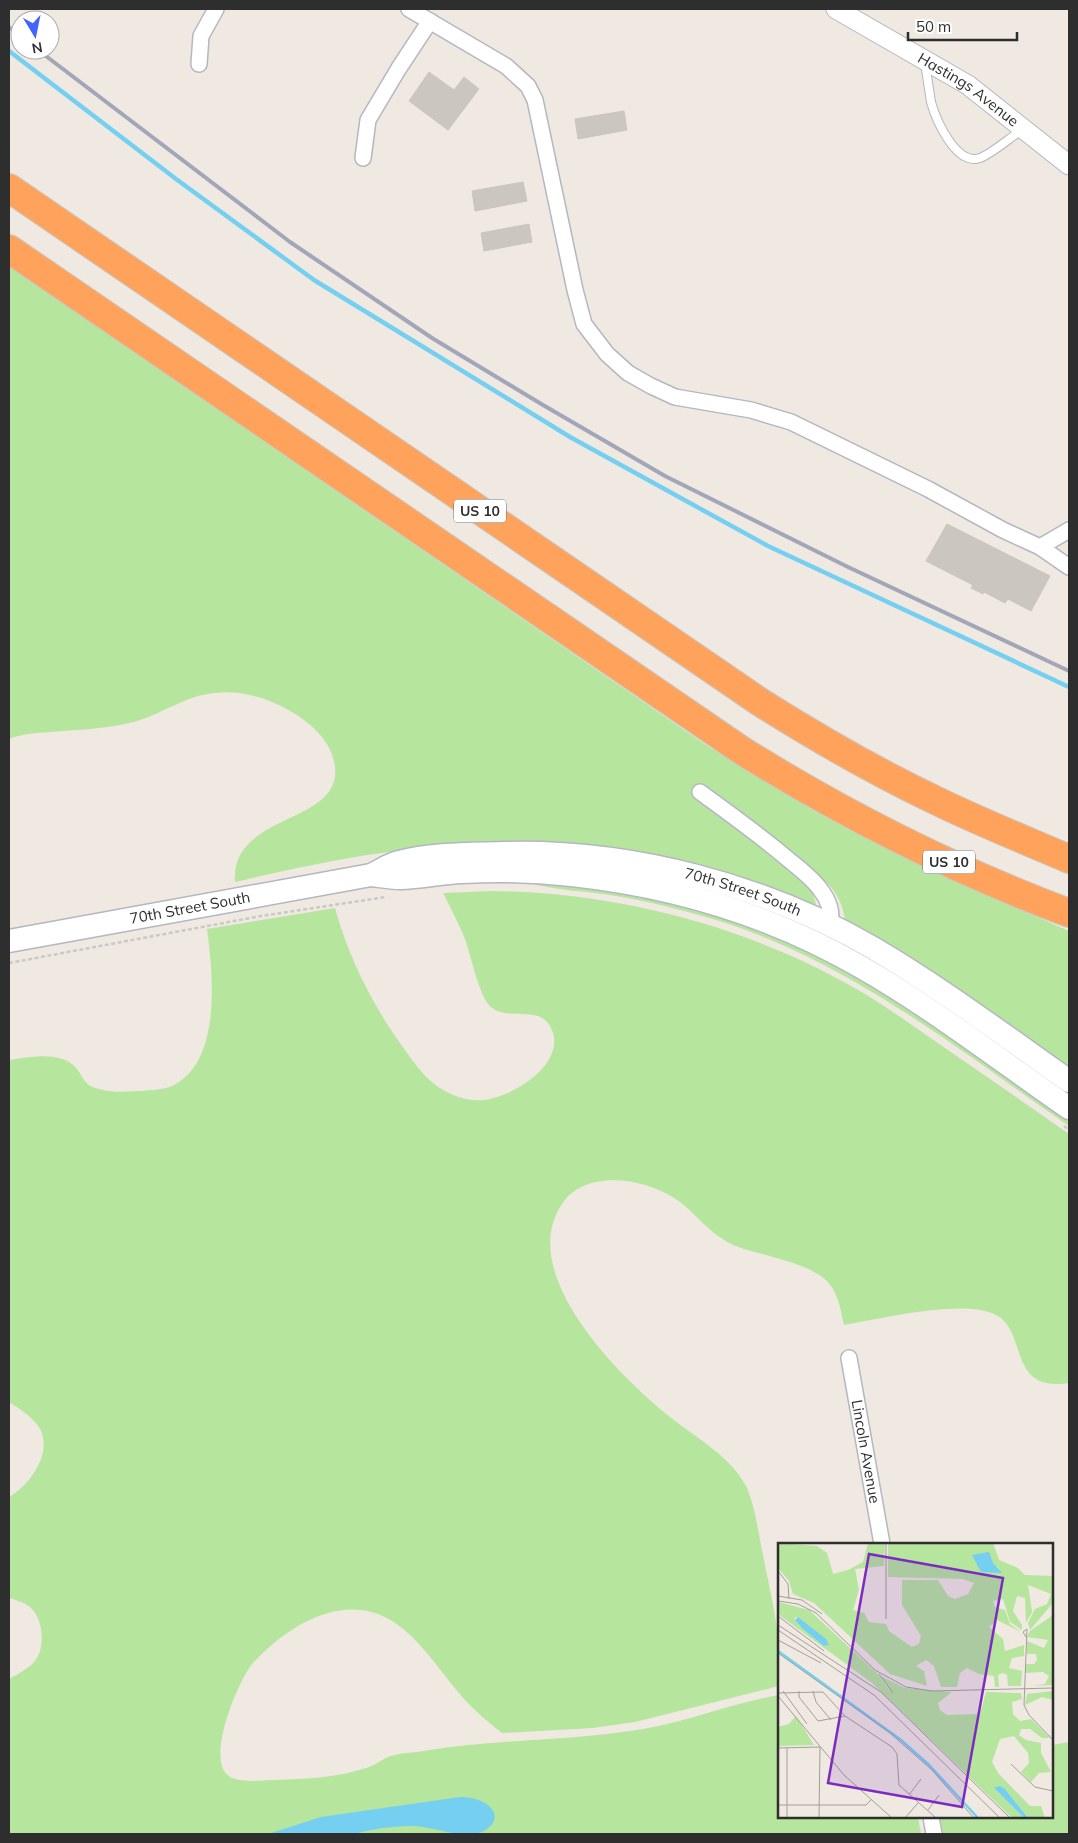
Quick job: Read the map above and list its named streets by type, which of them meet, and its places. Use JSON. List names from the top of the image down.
{
  "streets": {
    "highway": ["US 10"],
    "main road": ["70th Street South"],
    "street": ["Hastings Avenue", "Lincoln Avenue"]
  },
  "scale_bar": "50 m",
  "north": "bottom"
}
